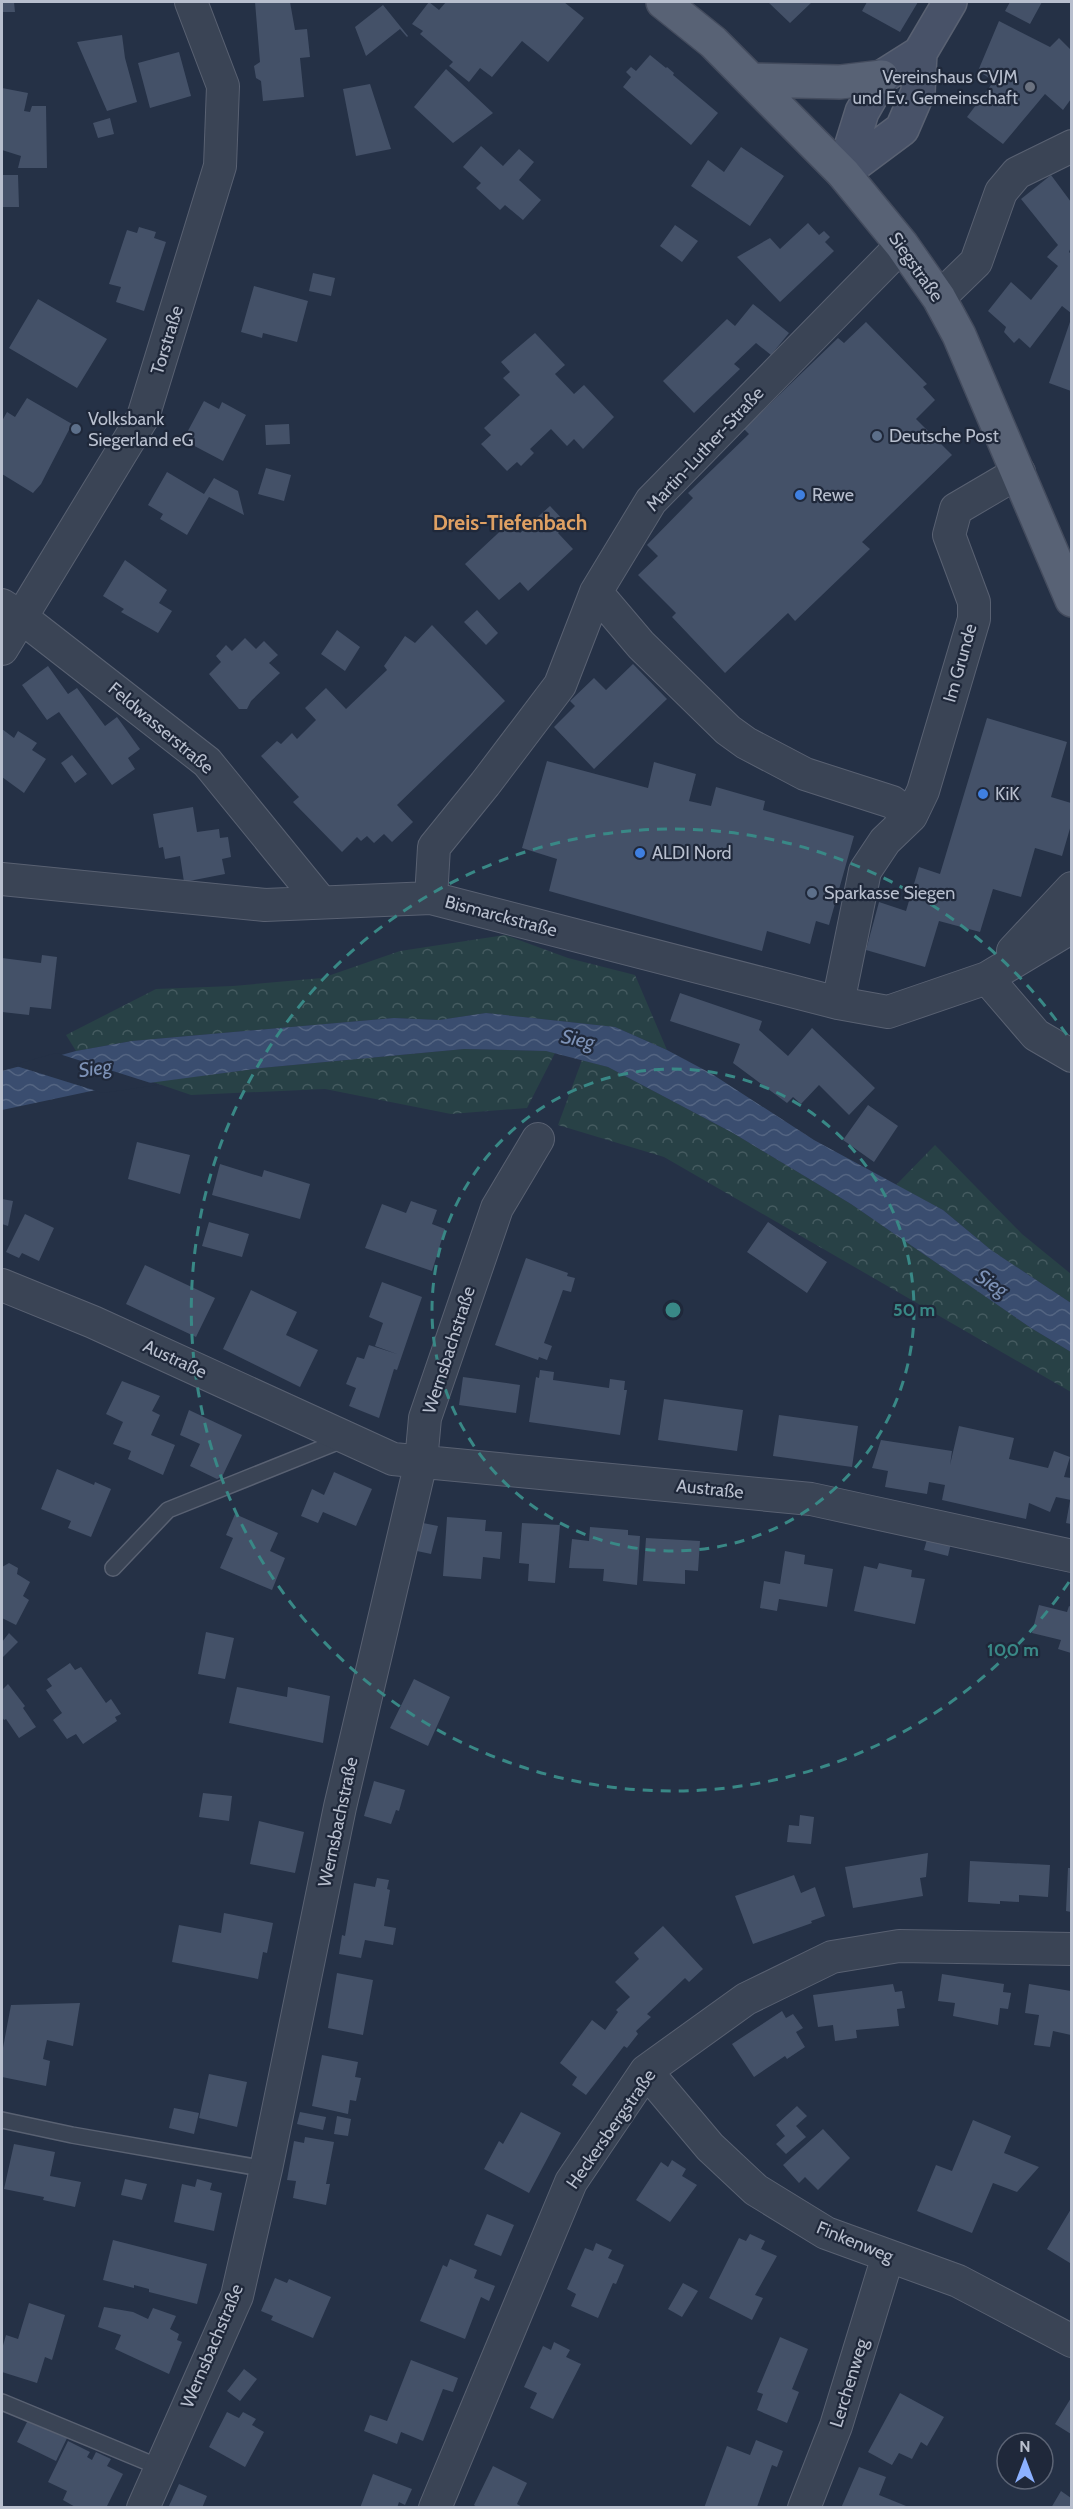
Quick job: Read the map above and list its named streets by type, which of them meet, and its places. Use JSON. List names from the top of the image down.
{
  "streets": {
    "main road": ["Siegstraße"],
    "street": [
      "Torstraße",
      "Martin-Luther-Straße",
      "Im Grunde",
      "Feldwasserstraße",
      "Bismarckstraße",
      "Wernsbachstraße",
      "Austraße",
      "Heckersbergstraße",
      "Finkenweg",
      "Lerchenweg"
    ]
  },
  "crossings": [
    ["Siegstraße", "Martin-Luther-Straße"],
    ["Siegstraße", "Im Grunde"],
    ["Torstraße", "Feldwasserstraße"],
    ["Martin-Luther-Straße", "Bismarckstraße"],
    ["Im Grunde", "Bismarckstraße"],
    ["Feldwasserstraße", "Bismarckstraße"],
    ["Wernsbachstraße", "Austraße"],
    ["Heckersbergstraße", "Finkenweg"],
    ["Finkenweg", "Lerchenweg"]
  ],
  "districts": ["Dreis-Tiefenbach"],
  "water": ["Sieg"],
  "places": [
    "Vereinshaus CVJM und Ev. Gemeinschaft",
    "Volksbank Siegerland eG",
    "Deutsche Post",
    "Rewe",
    "KiK",
    "ALDI Nord",
    "Sparkasse Siegen"
  ],
  "north": "top",
  "rings": ["50 m", "100 m"]
}
